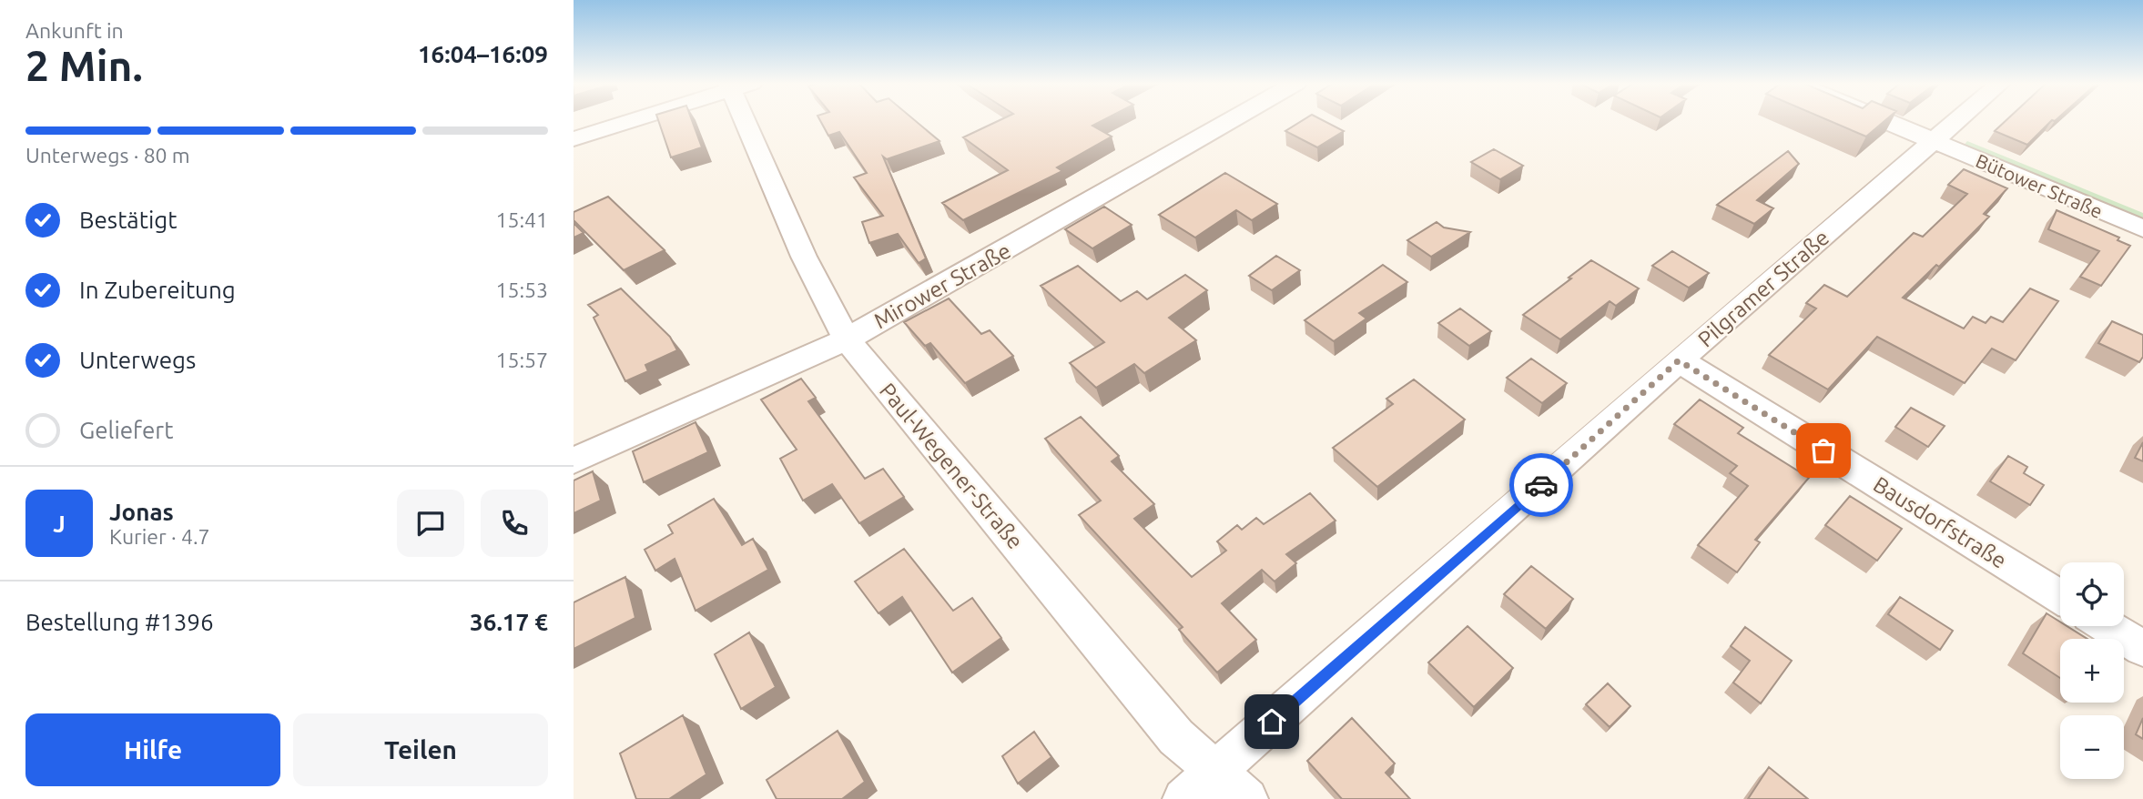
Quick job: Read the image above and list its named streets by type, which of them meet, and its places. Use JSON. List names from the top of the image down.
{
  "streets": {
    "street": [
      "Bütower Straße",
      "Mirower Straße",
      "Pilgramer Straße",
      "Paul-Wegener-Straße",
      "Bausdorfstraße"
    ]
  },
  "crossings": [
    ["Bütower Straße", "Pilgramer Straße"],
    ["Mirower Straße", "Paul-Wegener-Straße"],
    ["Pilgramer Straße", "Paul-Wegener-Straße"],
    ["Pilgramer Straße", "Bausdorfstraße"]
  ],
  "page": {
    "heading": ["2 Min.", "Ankunft in", "16:04–16:09"],
    "panel": [
      "Jonas",
      "Kurier · 4.7",
      "Bestellung #1396",
      "36.17 €"
    ],
    "bar": "Unterwegs · 80 m",
    "list": [
      ["Bestätigt", "15:41"],
      ["In Zubereitung", "15:53"],
      ["Unterwegs", "15:57"],
      "Geliefert"
    ],
    "round": "J",
    "map_buttons": ["+", "−"],
    "buttons": ["Hilfe", "Teilen"]
  }
}
